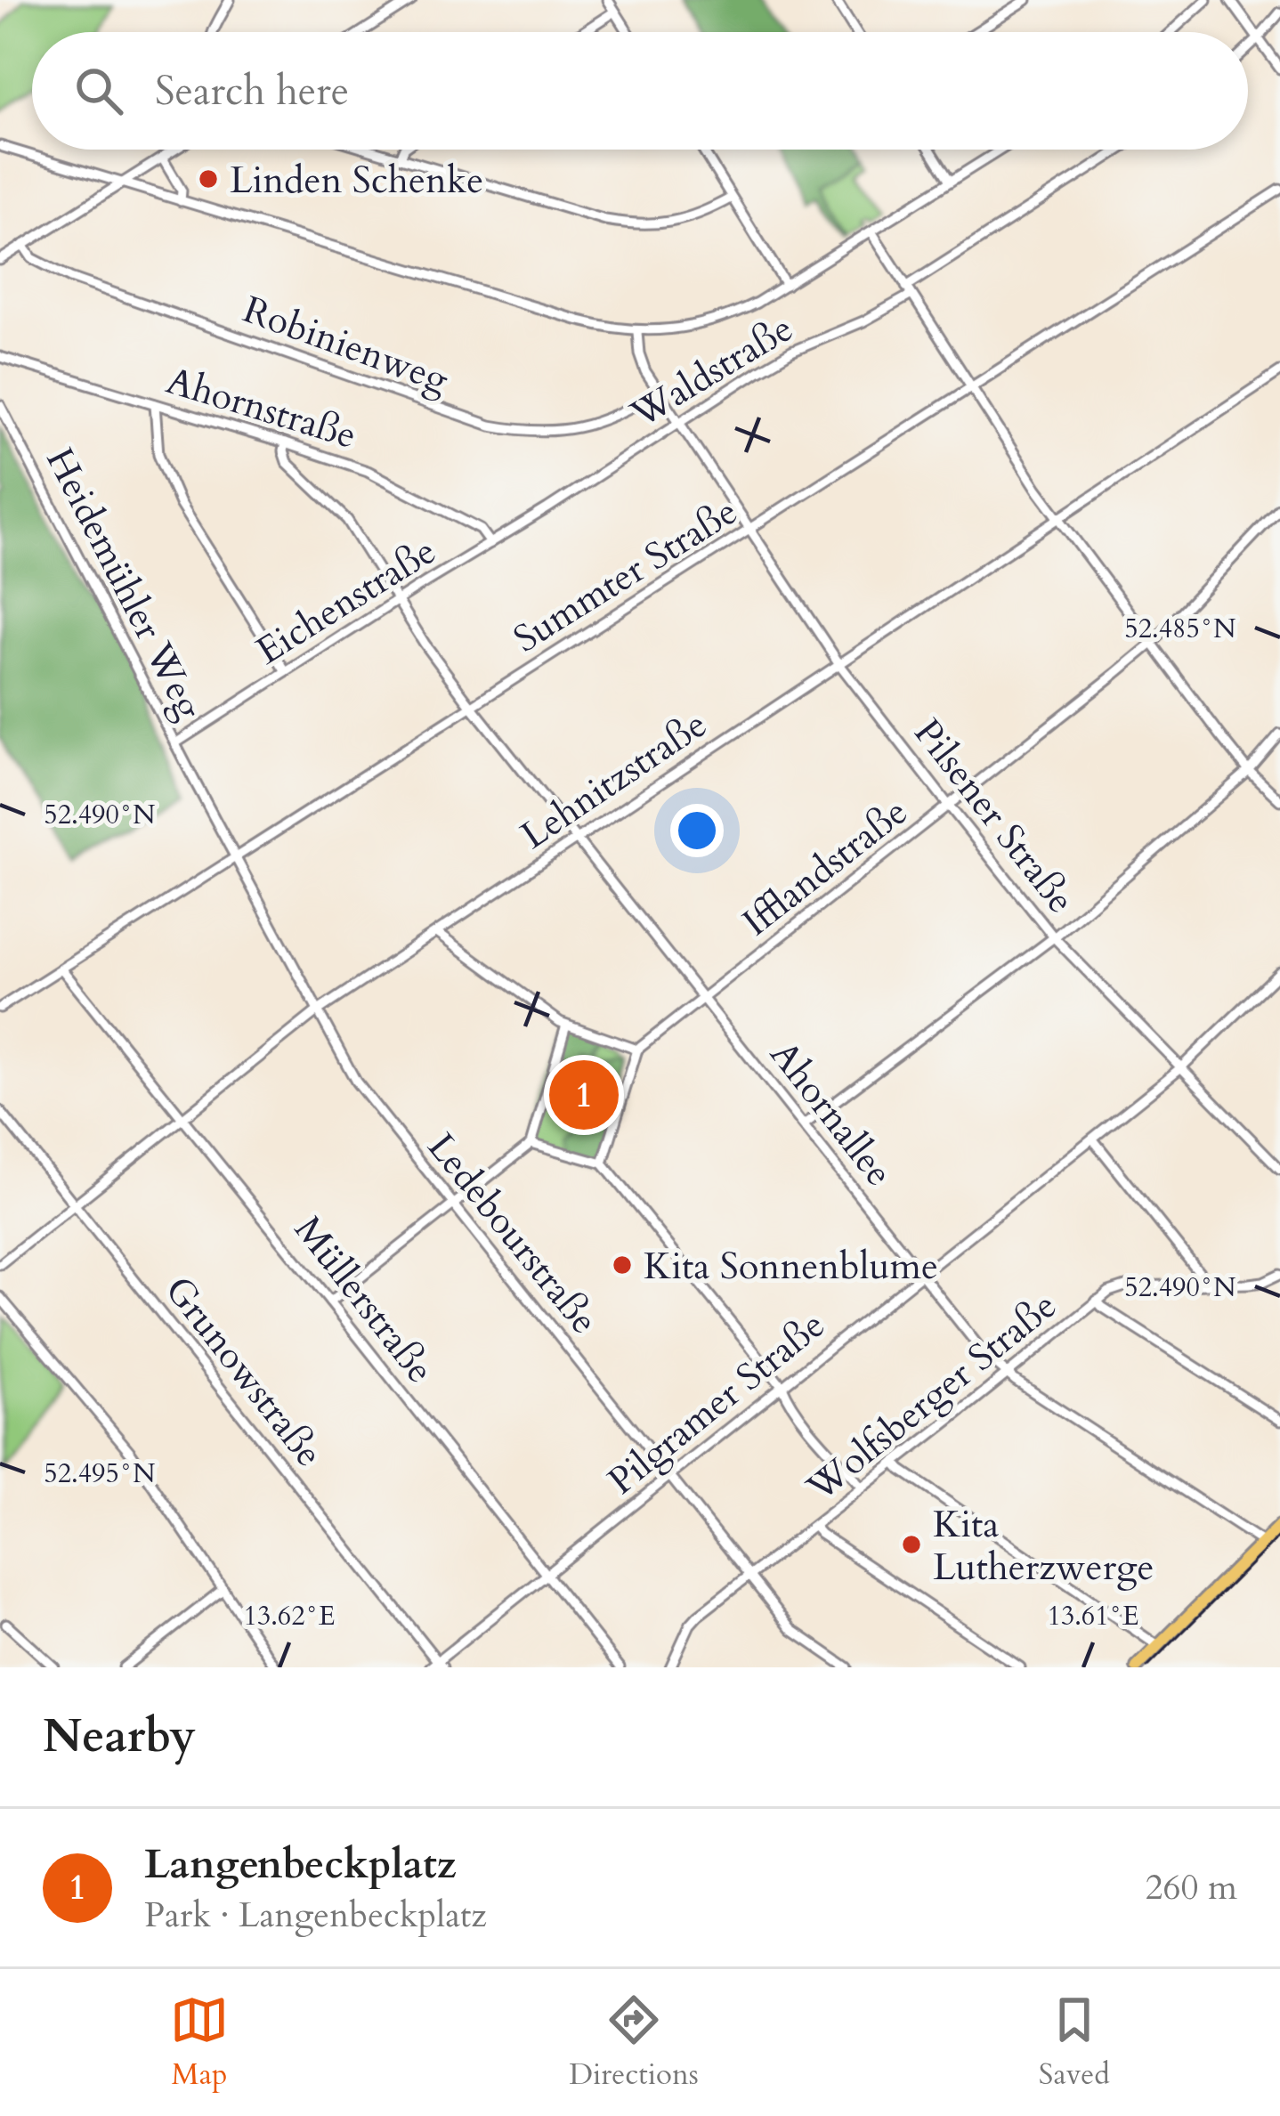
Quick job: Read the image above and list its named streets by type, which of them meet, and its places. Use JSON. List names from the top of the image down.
{
  "streets": {
    "street": [
      "Robinienweg",
      "Waldstraße",
      "Ahornstraße",
      "Summter Straße",
      "Heidemühler Weg",
      "Eichenstraße",
      "Lehnitzstraße",
      "Pilsener Straße",
      "Ifflandstraße",
      "Ahornallee",
      "Ledebourstraße",
      "Müllerstraße",
      "Grunowstraße",
      "Wolfsberger Straße",
      "Pilgramer Straße"
    ]
  },
  "crossings": [
    ["Robinienweg", "Pilsener Straße"],
    ["Waldstraße", "Eichenstraße"],
    ["Waldstraße", "Pilsener Straße"],
    ["Ahornstraße", "Eichenstraße"],
    ["Ahornstraße", "Ahornallee"],
    ["Summter Straße", "Pilsener Straße"],
    ["Summter Straße", "Ahornallee"],
    ["Summter Straße", "Ledebourstraße"],
    ["Summter Straße", "Müllerstraße"],
    ["Heidemühler Weg", "Eichenstraße"],
    ["Heidemühler Weg", "Ledebourstraße"],
    ["Eichenstraße", "Ahornallee"],
    ["Lehnitzstraße", "Pilsener Straße"],
    ["Lehnitzstraße", "Ahornallee"],
    ["Lehnitzstraße", "Ledebourstraße"],
    ["Lehnitzstraße", "Müllerstraße"],
    ["Lehnitzstraße", "Grunowstraße"],
    ["Pilsener Straße", "Ifflandstraße"],
    ["Pilsener Straße", "Pilgramer Straße"],
    ["Ifflandstraße", "Ahornallee"],
    ["Ahornallee", "Wolfsberger Straße"],
    ["Ahornallee", "Pilgramer Straße"],
    ["Ledebourstraße", "Wolfsberger Straße"],
    ["Ledebourstraße", "Pilgramer Straße"],
    ["Müllerstraße", "Pilgramer Straße"],
    ["Grunowstraße", "Pilgramer Straße"]
  ],
  "places": ["Linden Schenke", "Kita Sonnenblume", "Kita Lutherzwerge"],
  "page": {
    "search": "Search here",
    "pins": "1",
    "heading": "Nearby",
    "list": [
      {
        "mark": "1",
        "name": "Langenbeckplatz",
        "note": "Park · Langenbeckplatz",
        "value": "260 m"
      }
    ],
    "nav": ["Map", "Directions", "Saved"]
  },
  "coordinates": [
    "52.485°N",
    "52.490°N",
    "52.495°N",
    "13.62°E",
    "13.61°E"
  ]
}
